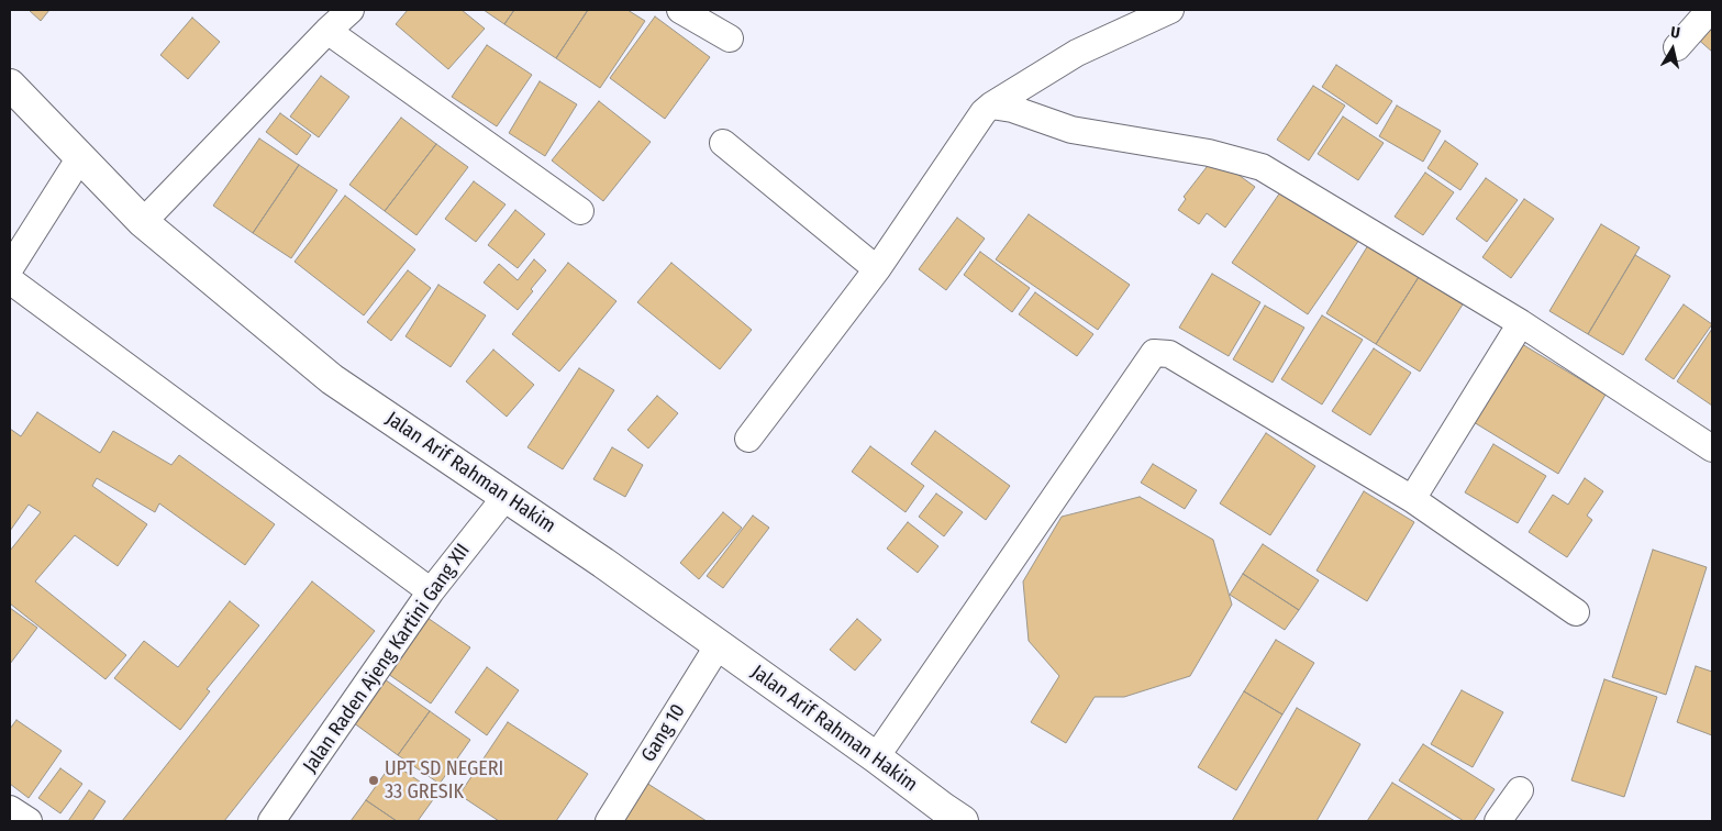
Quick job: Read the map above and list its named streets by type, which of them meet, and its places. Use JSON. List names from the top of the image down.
{
  "streets": {
    "main road": ["Jalan Arif Rahman Hakim"],
    "street": ["Jalan Raden Ajeng Kartini Gang XII", "Gang 10"]
  },
  "crossings": [
    ["Jalan Arif Rahman Hakim", "Jalan Raden Ajeng Kartini Gang XII"],
    ["Jalan Arif Rahman Hakim", "Gang 10"]
  ],
  "places": ["UPT SD NEGERI 33 GRESIK"],
  "north": "top"
}
